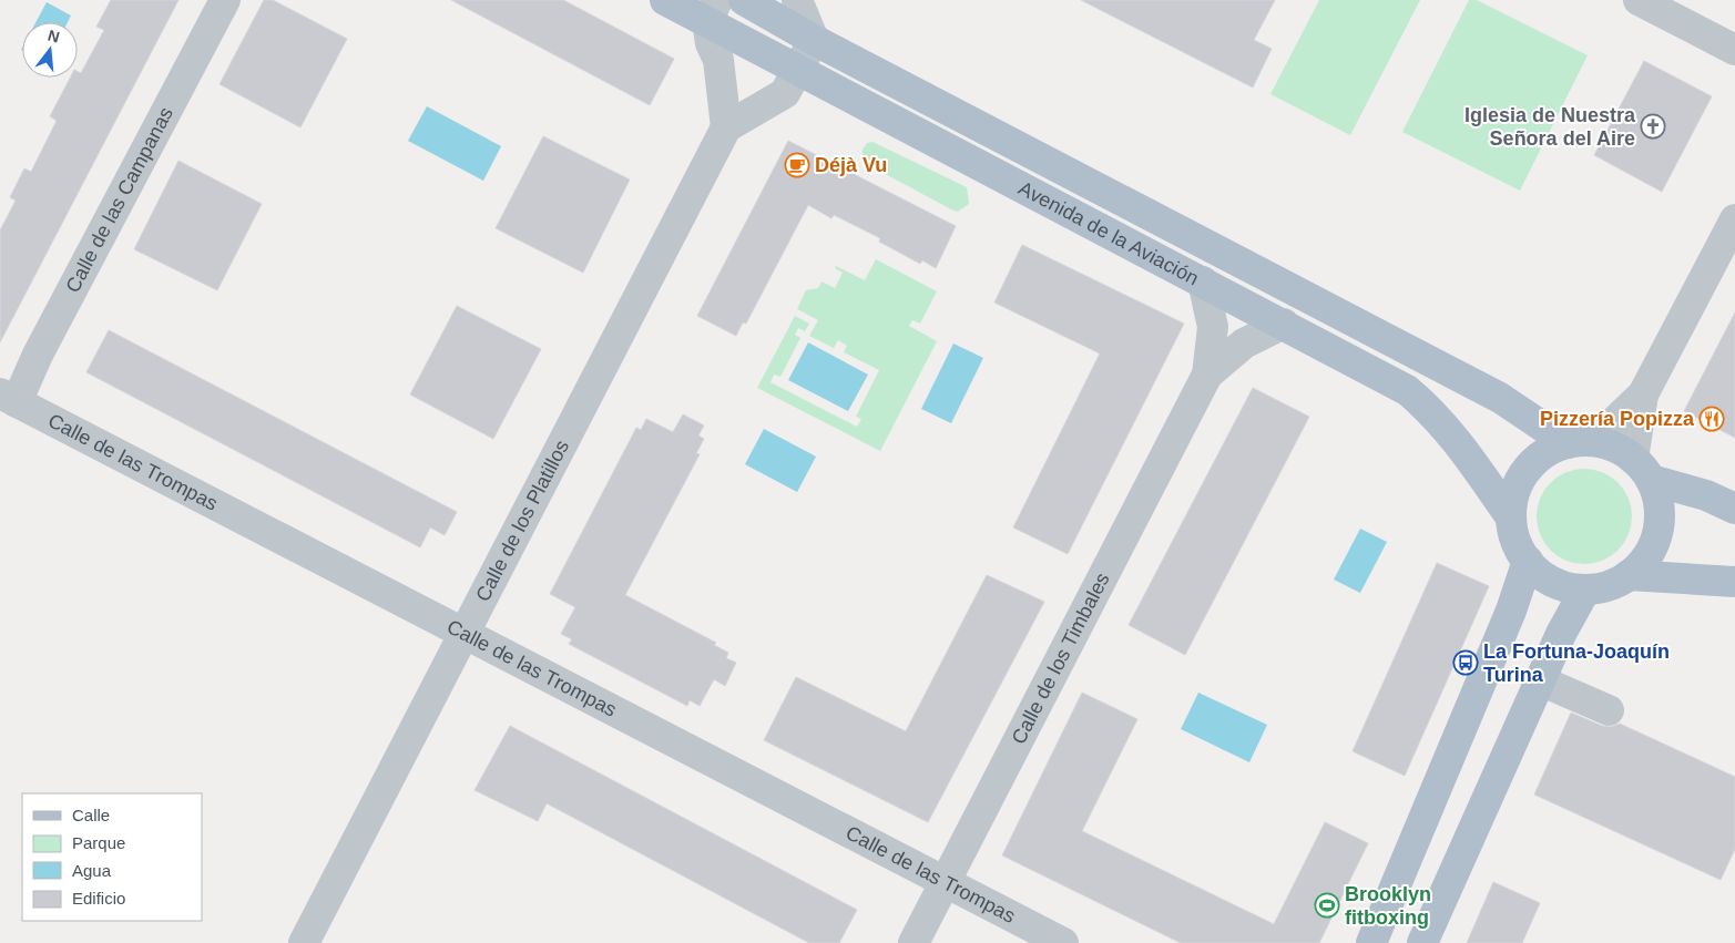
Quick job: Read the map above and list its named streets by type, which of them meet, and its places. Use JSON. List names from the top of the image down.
{
  "streets": {
    "main road": ["Avenida de la Aviación"],
    "street": [
      "Calle de las Campanas",
      "Calle de las Trompas",
      "Calle de los Platillos",
      "Calle de los Timbales"
    ]
  },
  "crossings": [
    ["Calle de las Campanas", "Calle de las Trompas"],
    ["Avenida de la Aviación", "Calle de los Timbales"],
    ["Calle de las Trompas", "Calle de los Platillos"],
    ["Calle de las Trompas", "Calle de los Timbales"]
  ],
  "places": {
    "church": ["Iglesia de Nuestra Señora del Aire"],
    "cafe": ["Déjà Vu"],
    "restaurant": ["Pizzería Popizza"],
    "bus stop": ["La Fortuna-Joaquín Turina"],
    "sports": ["Brooklyn fitboxing"]
  },
  "legend": [
    "Calle",
    "Parque",
    "Agua",
    "Edificio"
  ],
  "north": "top"
}
